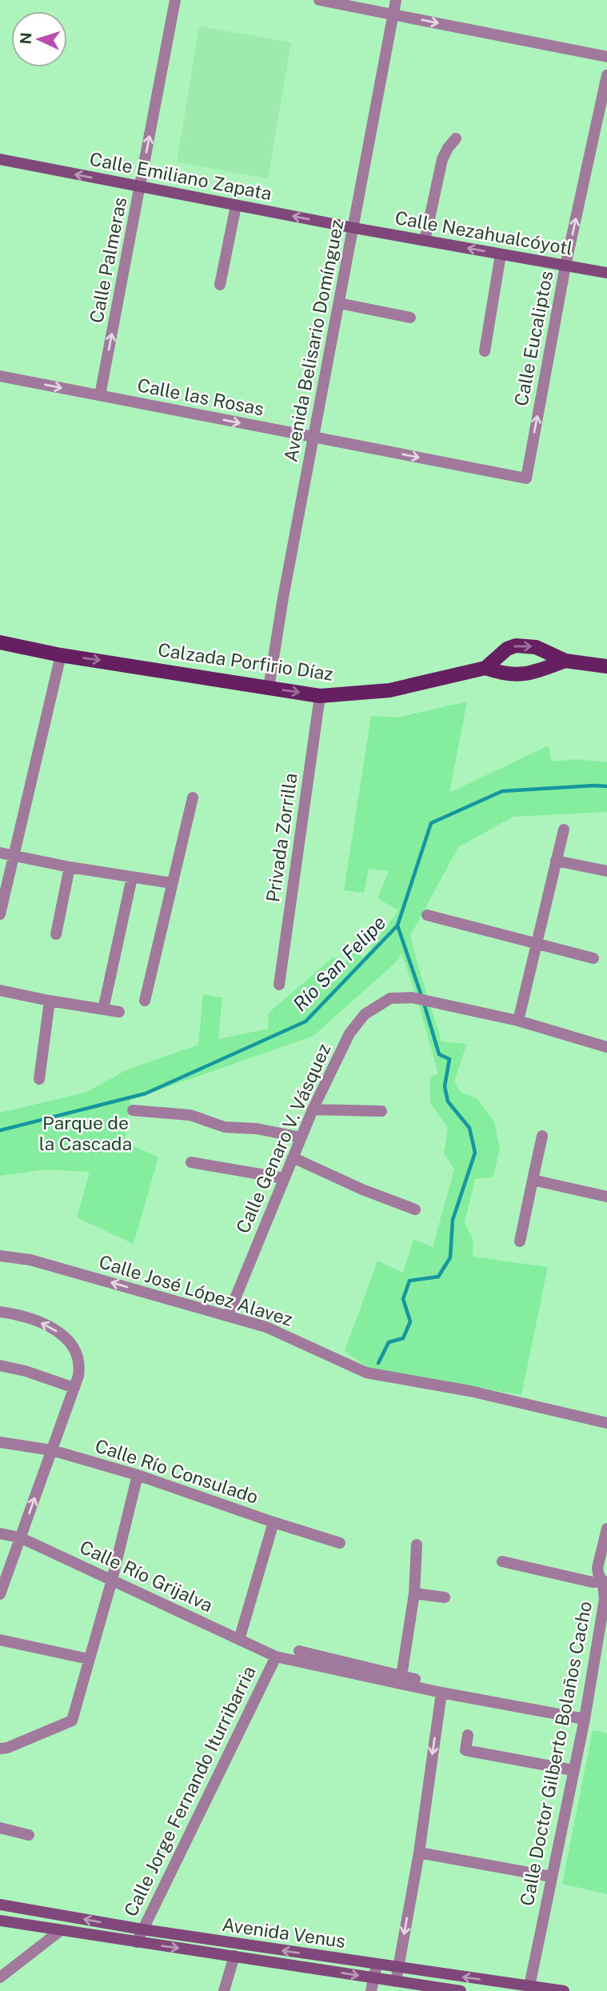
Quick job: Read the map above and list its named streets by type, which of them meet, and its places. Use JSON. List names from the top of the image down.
{
  "streets": {
    "main road": [
      "Calle Emiliano Zapata",
      "Calle Nezahualcóyotl",
      "Calzada Porfirio Díaz",
      "Avenida Venus"
    ],
    "street": [
      "Calle Palmeras",
      "Calle Eucaliptos",
      "Avenida Belisario Domínguez",
      "Calle las Rosas",
      "Privada Zorrilla",
      "Calle Genaro V. Vásquez",
      "Calle José López Alavez",
      "Calle Río Consulado",
      "Calle Río Grijalva",
      "Calle Doctor Gilberto Bolaños Cacho",
      "Calle Jorge Fernando Iturribarria"
    ]
  },
  "crossings": [
    ["Calle Emiliano Zapata", "Calle Nezahualcóyotl"],
    ["Calle Emiliano Zapata", "Calle Palmeras"],
    ["Calle Emiliano Zapata", "Avenida Belisario Domínguez"],
    ["Calle Nezahualcóyotl", "Calle Eucaliptos"],
    ["Calle Nezahualcóyotl", "Avenida Belisario Domínguez"],
    ["Calle Palmeras", "Calle las Rosas"],
    ["Calle Eucaliptos", "Calle las Rosas"],
    ["Avenida Belisario Domínguez", "Calle las Rosas"],
    ["Avenida Belisario Domínguez", "Calzada Porfirio Díaz"],
    ["Calzada Porfirio Díaz", "Privada Zorrilla"],
    ["Calle Genaro V. Vásquez", "Calle José López Alavez"],
    ["Calle Río Grijalva", "Calle Doctor Gilberto Bolaños Cacho"],
    ["Calle Río Grijalva", "Calle Jorge Fernando Iturribarria"],
    ["Calle Doctor Gilberto Bolaños Cacho", "Avenida Venus"],
    ["Calle Jorge Fernando Iturribarria", "Avenida Venus"]
  ],
  "one_way": [
    "Calle Emiliano Zapata",
    "Calle Palmeras",
    "Calle Eucaliptos",
    "Calle las Rosas",
    "Calzada Porfirio Díaz",
    "Calle José López Alavez"
  ],
  "water": ["Río San Felipe"],
  "parks": ["Parque de la Cascada"],
  "north": "left"
}
